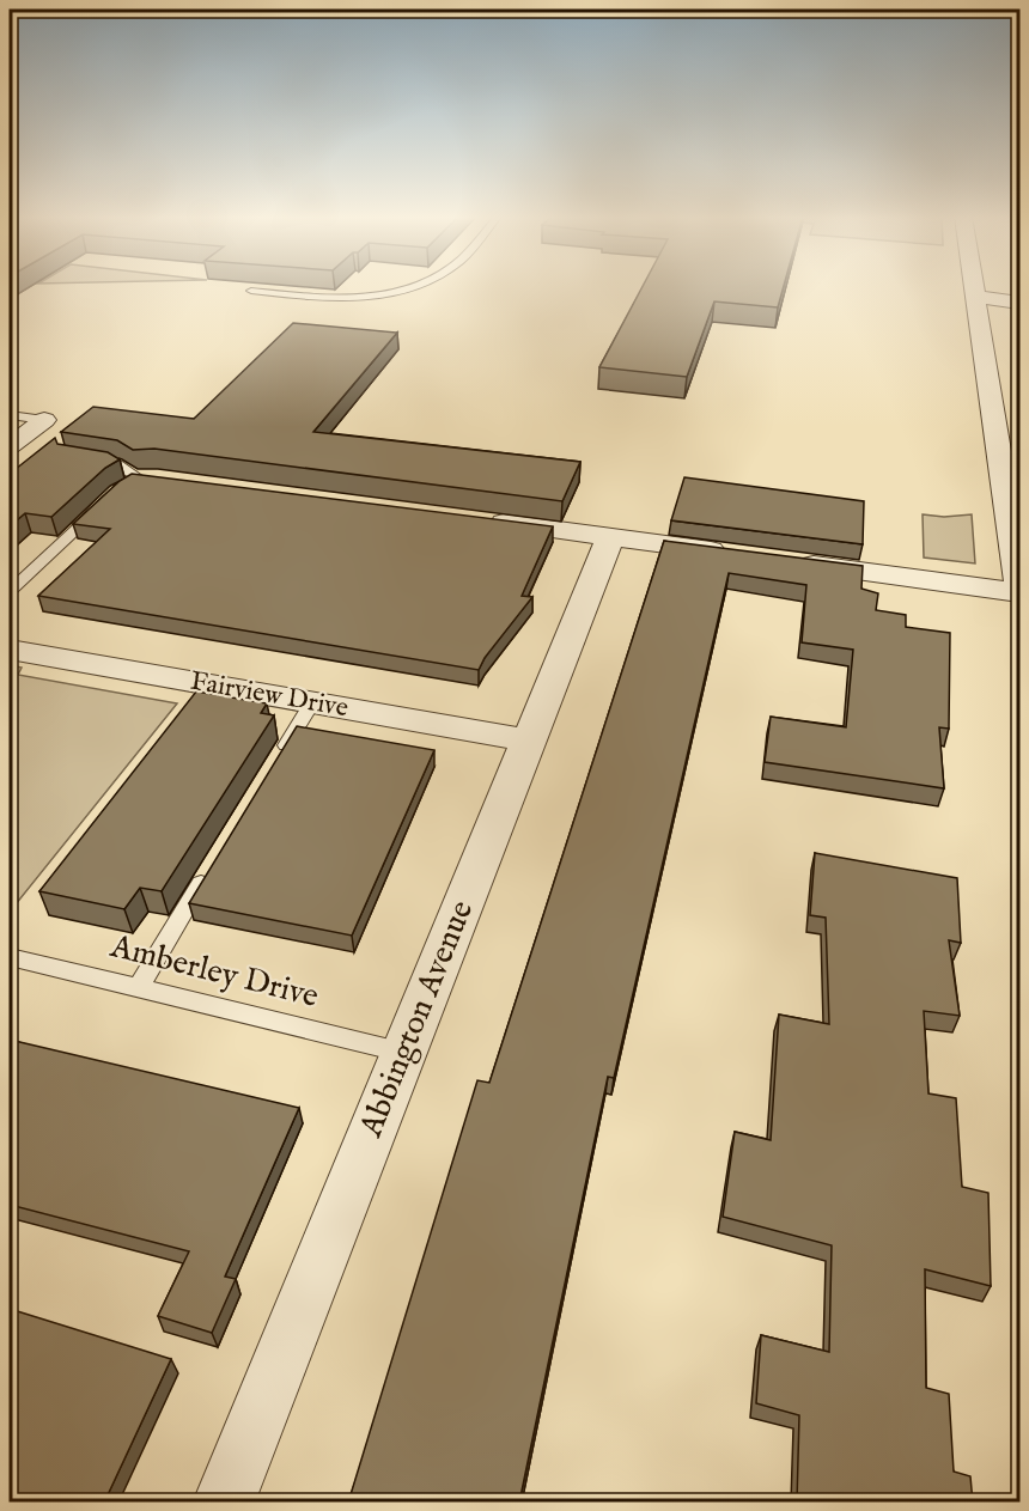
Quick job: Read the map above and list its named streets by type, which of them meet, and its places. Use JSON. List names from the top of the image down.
{
  "streets": {
    "street": ["Fairview Drive", "Abbington Avenue"],
    "lane": ["Amberley Drive"]
  },
  "crossings": [
    ["Fairview Drive", "Abbington Avenue"],
    ["Amberley Drive", "Abbington Avenue"]
  ]
}
